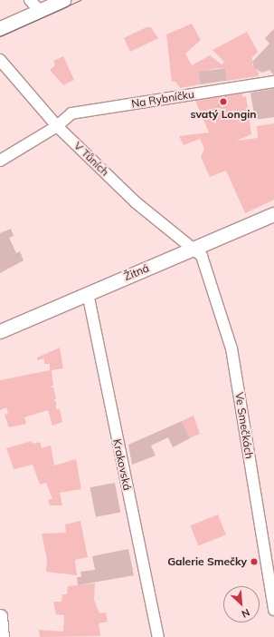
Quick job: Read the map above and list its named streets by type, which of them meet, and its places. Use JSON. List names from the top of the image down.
{
  "streets": {
    "main road": ["Žitná"],
    "street": [
      "Na Rybníčku",
      "V Tůních",
      "Ve Smečkách",
      "Krakovská"
    ]
  },
  "crossings": [
    ["Na Rybníčku", "V Tůních"],
    ["V Tůních", "Žitná"],
    ["V Tůních", "Ve Smečkách"],
    ["Žitná", "Ve Smečkách"],
    ["Žitná", "Krakovská"]
  ],
  "places": ["svatý Longin", "Galerie Smečky"],
  "north": "bottom right"
}
